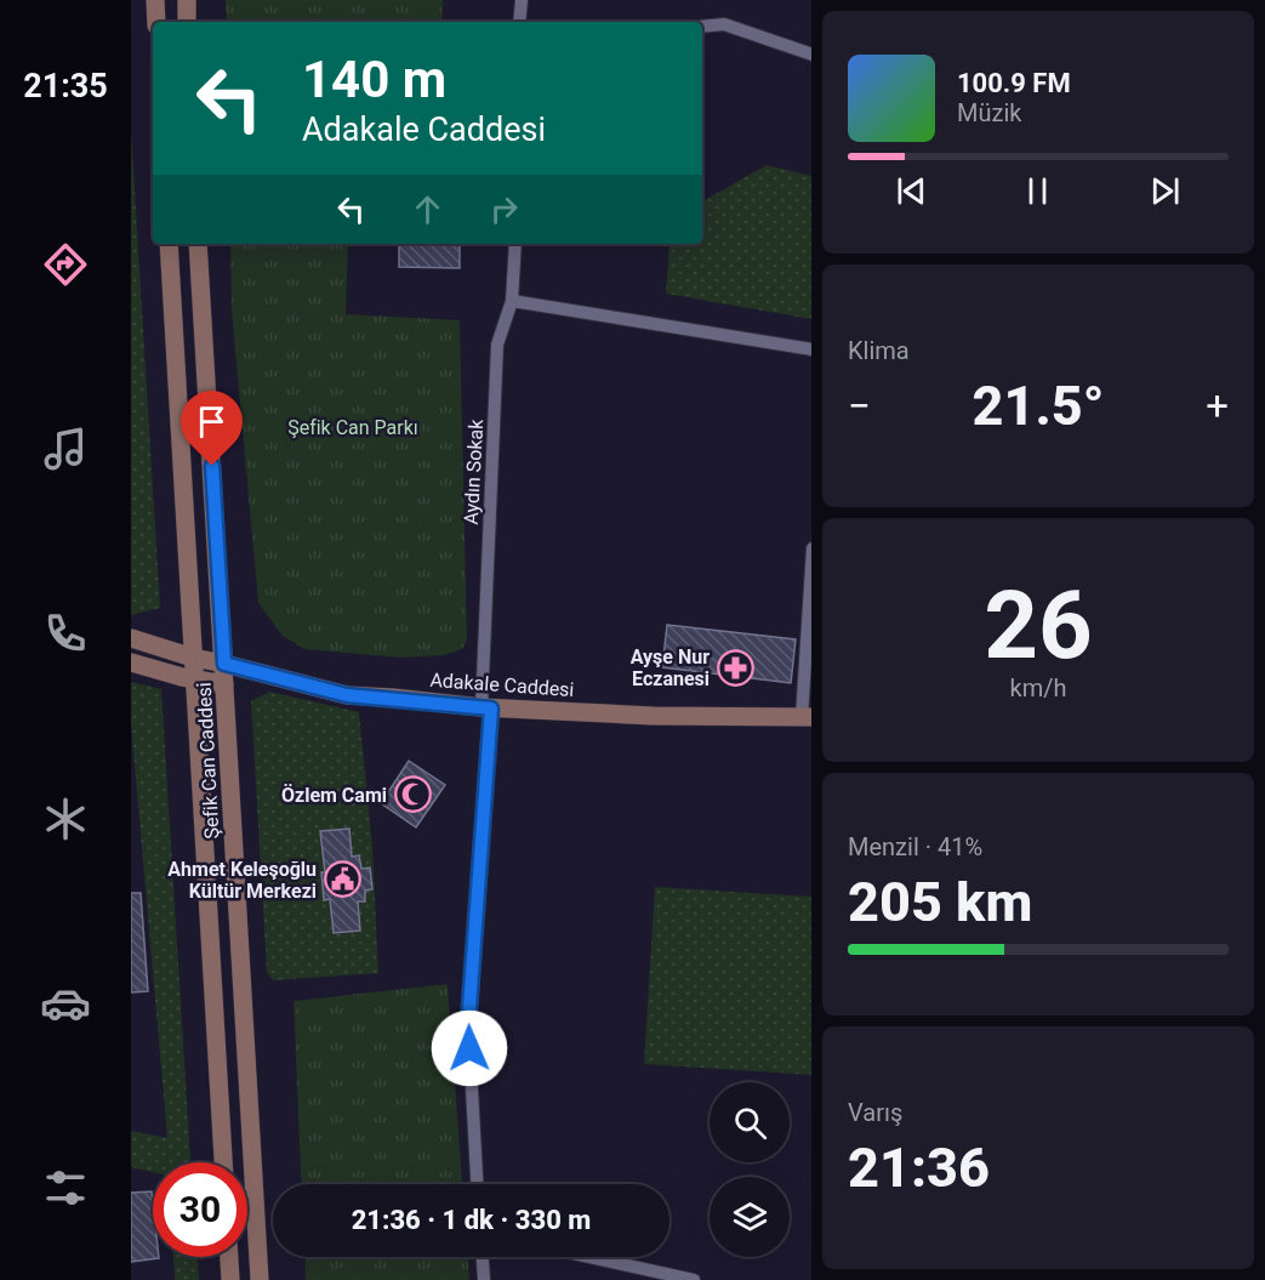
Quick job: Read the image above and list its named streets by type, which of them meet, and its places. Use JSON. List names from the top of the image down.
{
  "streets": {
    "main road": ["Adakale Caddesi", "Şefik Can Caddesi"],
    "street": ["Aydın Sokak"]
  },
  "crossings": [
    ["Aydın Sokak", "Adakale Caddesi"],
    ["Adakale Caddesi", "Şefik Can Caddesi"]
  ],
  "parks": ["Şefik Can Parkı"],
  "places": {
    "pharmacy": ["Ayşe Nur Eczanesi"],
    "mosque": ["Özlem Cami"],
    "public building": ["Ahmet Keleşoğlu Kültür Merkezi"]
  },
  "page": {
    "tabs": "21:35",
    "turn": ["140 m", "Adakale Caddesi"],
    "song": ["100.9 FM", "Müzik"],
    "tile": [
      "Klima",
      ["26", "km/h"],
      ["Menzil · 41%", "205 km"],
      ["Varış", "21:36"]
    ],
    "heat": ["−", "21.5°", "+"],
    "limit": "30",
    "trip": "21:36 · 1 dk · 330 m"
  }
}
